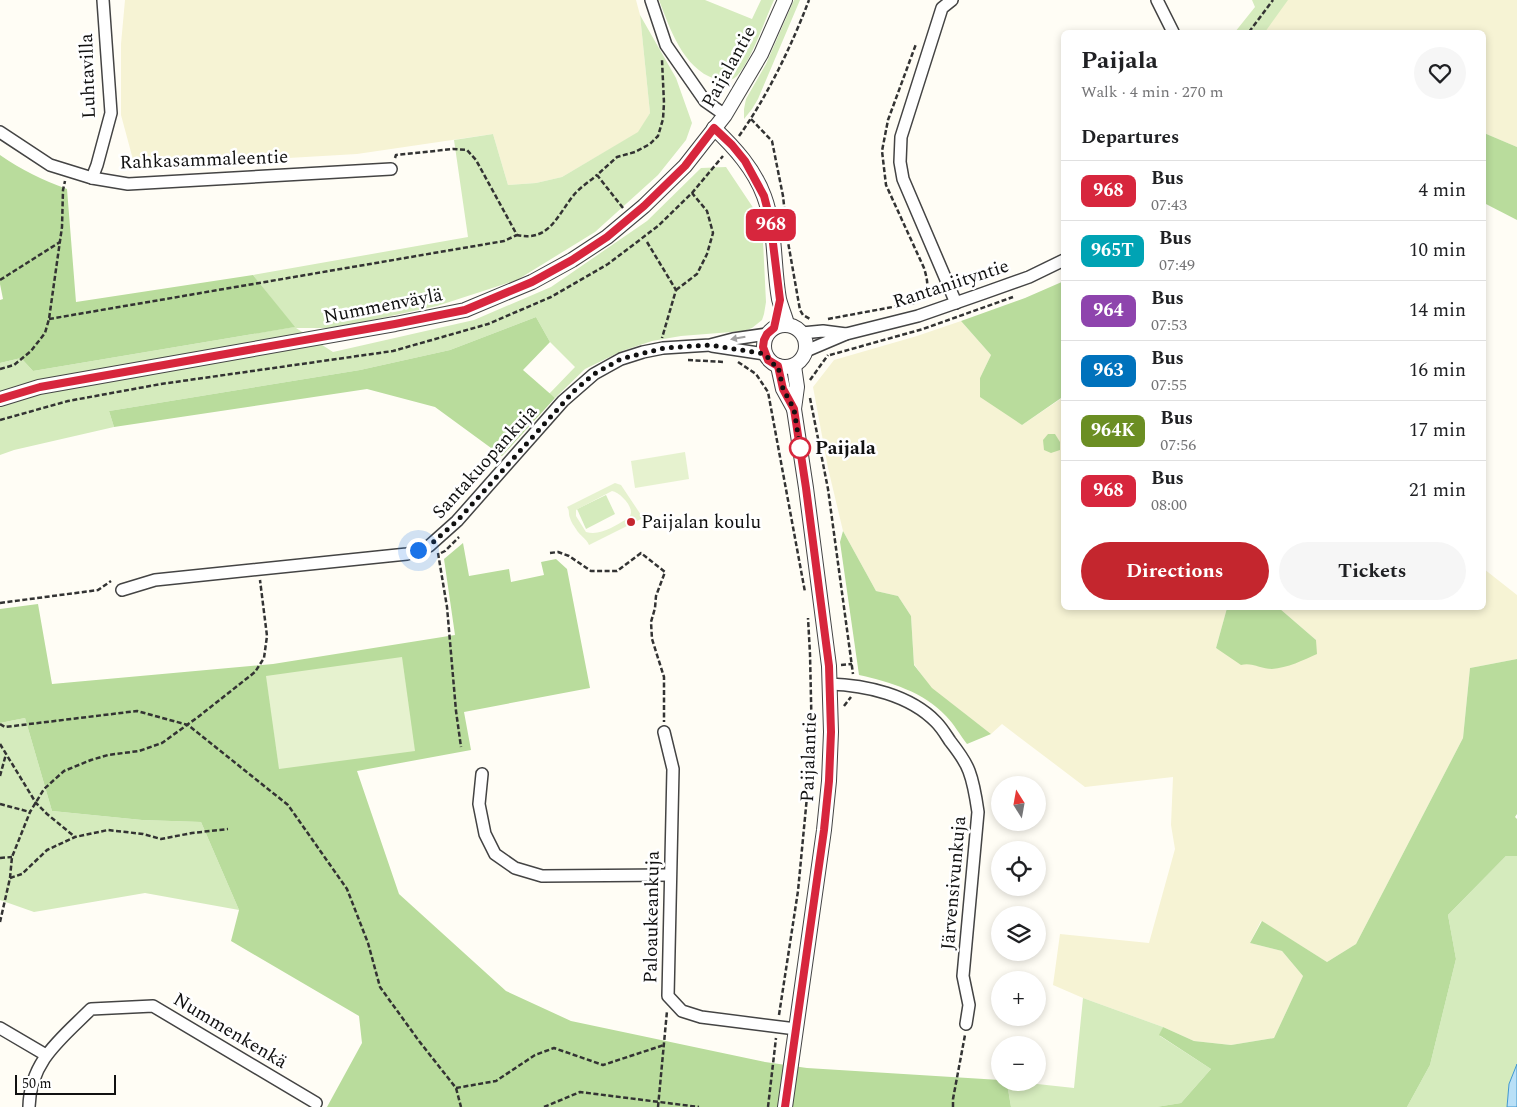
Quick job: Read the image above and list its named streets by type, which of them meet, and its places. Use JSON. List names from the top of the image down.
{
  "streets": {
    "street": [
      "Paijalantie",
      "Luhtavilla",
      "Rahkasammaleentie",
      "Rantaniityntie",
      "Nummenväylä",
      "Santakuopankuja",
      "Järvensivunkuja",
      "Paloaukeankuja",
      "Nummenkenkä"
    ]
  },
  "crossings": [
    ["Paijalantie", "Rantaniityntie"],
    ["Paijalantie", "Nummenväylä"],
    ["Paijalantie", "Santakuopankuja"],
    ["Paijalantie", "Järvensivunkuja"],
    ["Paijalantie", "Paloaukeankuja"],
    ["Luhtavilla", "Rahkasammaleentie"],
    ["Rantaniityntie", "Santakuopankuja"]
  ],
  "places": ["Paijala", "Paijalan koulu"],
  "lines": ["bus line 968"],
  "scale_bar": "50 m",
  "north": "top",
  "page": {
    "on_map": "968",
    "heading": [
      ["Paijala", "Walk · 4 min · 270 m"],
      "Departures"
    ],
    "list": [
      {
        "mark": "968",
        "name": "Bus",
        "note": "07:43",
        "value": "4 min"
      },
      {
        "mark": "965T",
        "name": "Bus",
        "note": "07:49",
        "value": "10 min"
      },
      {
        "mark": "964",
        "name": "Bus",
        "note": "07:53",
        "value": "14 min"
      },
      {
        "mark": "963",
        "name": "Bus",
        "note": "07:55",
        "value": "16 min"
      },
      {
        "mark": "964K",
        "name": "Bus",
        "note": "07:56",
        "value": "17 min"
      },
      {
        "mark": "968",
        "name": "Bus",
        "note": "08:00",
        "value": "21 min"
      }
    ],
    "buttons": ["Directions", "Tickets"],
    "map_buttons": ["+", "−"],
    "scale": "50 m"
  }
}
